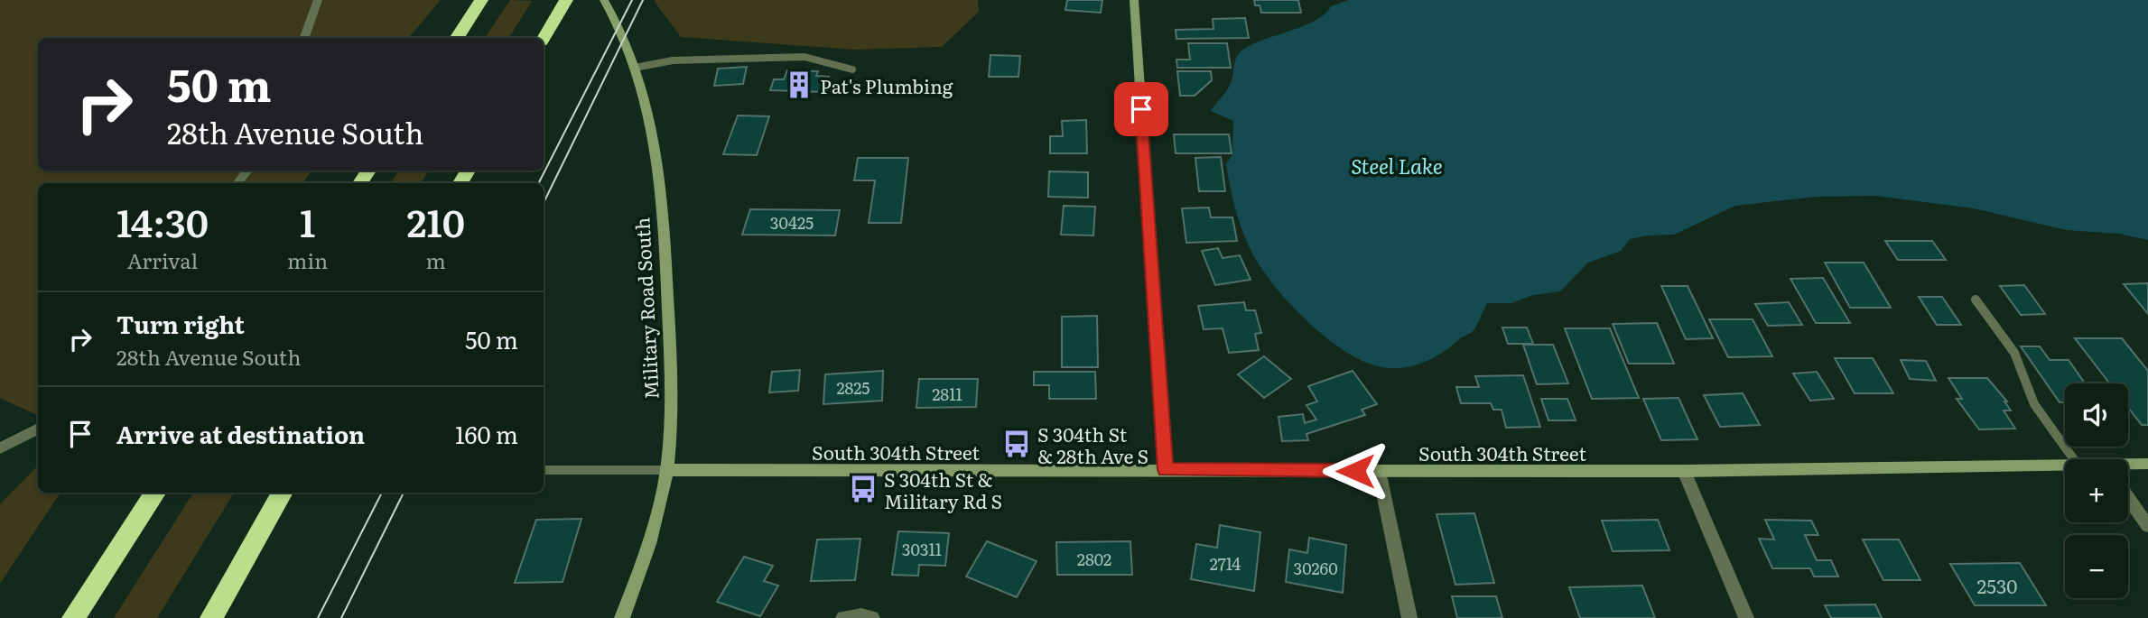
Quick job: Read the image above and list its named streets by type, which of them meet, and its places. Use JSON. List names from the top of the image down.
{
  "streets": {
    "street": ["Military Road South", "South 304th Street"]
  },
  "crossings": [
    ["Military Road South", "South 304th Street"]
  ],
  "water": ["Steel Lake"],
  "places": {
    "building": ["Pat's Plumbing"],
    "bus stop": ["S 304th St & 28th Ave S", "S 304th St & Military Rd S"]
  },
  "house_numbers": [
    "30425",
    "2825",
    "2811",
    "30311",
    "2802",
    "2714",
    "30260",
    "2530"
  ],
  "page": {
    "turn": ["50 m", "28th Avenue South"],
    "eta": [
      "14:30",
      "Arrival",
      "1",
      "min",
      "210",
      "m"
    ],
    "list": [
      {
        "name": "Turn right",
        "note": "28th Avenue South",
        "value": "50 m"
      },
      {
        "name": "Arrive at destination",
        "value": "160 m"
      }
    ],
    "map_buttons": ["+", "−"]
  }
}
